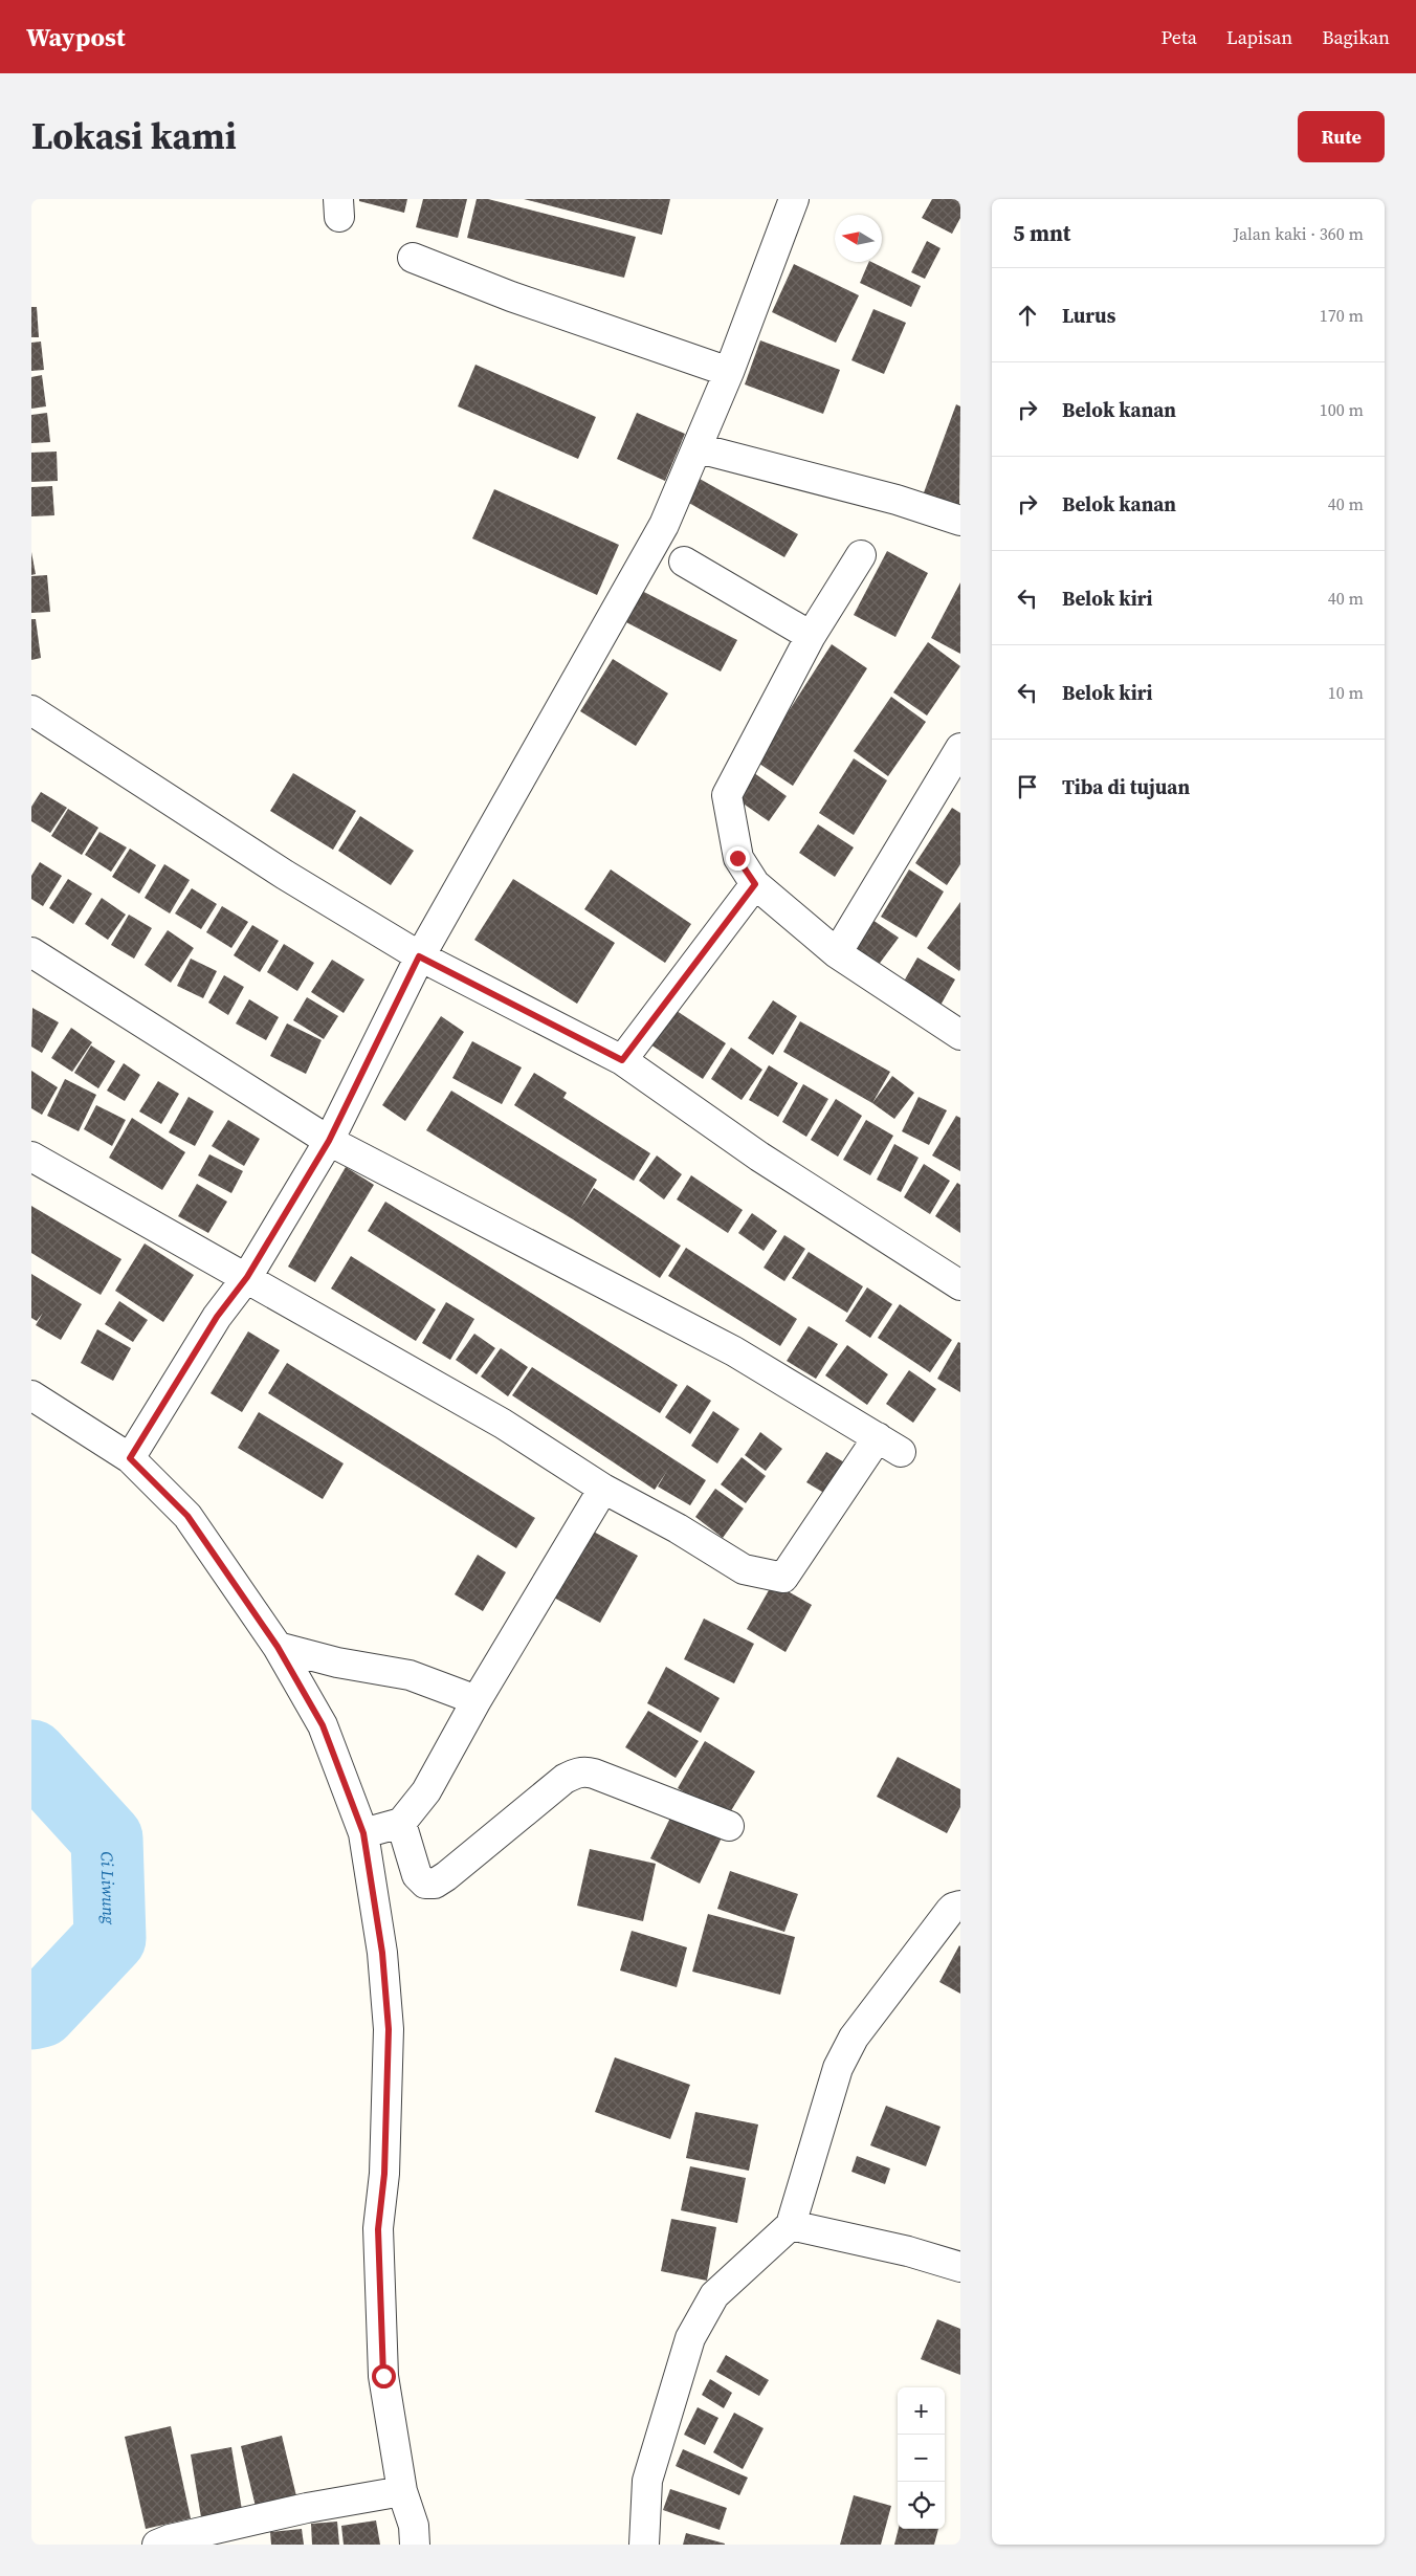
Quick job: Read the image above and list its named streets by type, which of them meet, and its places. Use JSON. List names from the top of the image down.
{
  "water": ["Ci Liwung"],
  "north": "left",
  "page": {
    "header": "Waypost",
    "nav": ["Peta", "Lapisan", "Bagikan"],
    "title": "Lokasi kami",
    "buttons": "Rute",
    "heading": ["5 mnt", "Jalan kaki · 360 m"],
    "list": [
      ["Lurus", "170 m"],
      ["Belok kanan", "100 m"],
      ["Belok kanan", "40 m"],
      ["Belok kiri", "40 m"],
      ["Belok kiri", "10 m"],
      "Tiba di tujuan"
    ],
    "map_buttons": ["+", "−"]
  }
}
